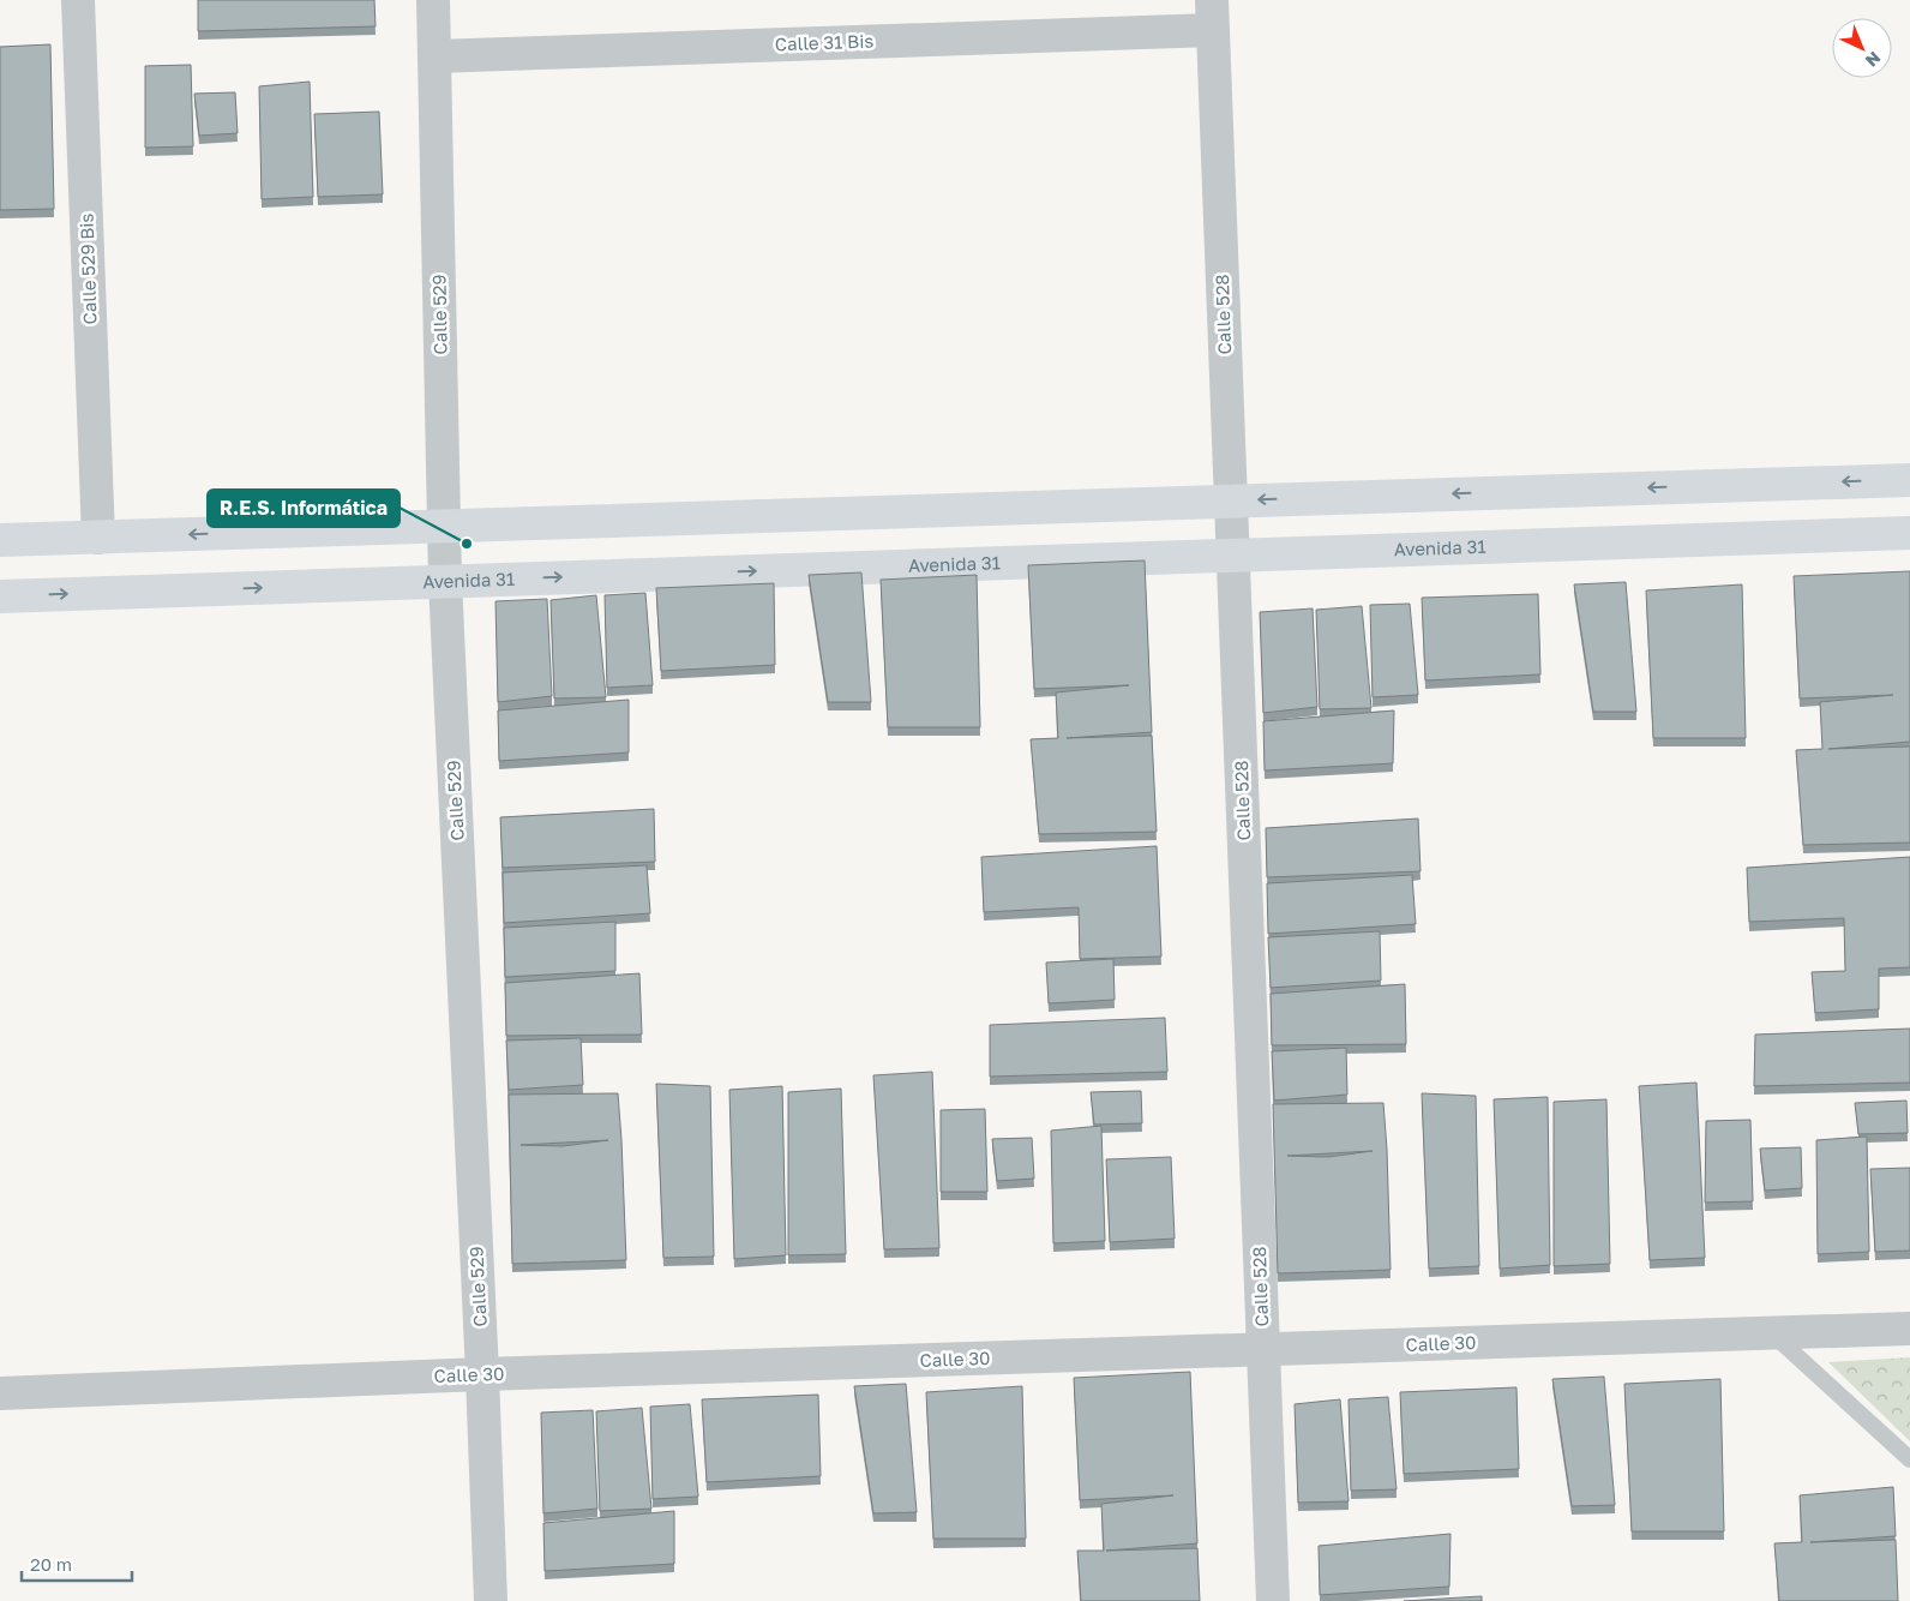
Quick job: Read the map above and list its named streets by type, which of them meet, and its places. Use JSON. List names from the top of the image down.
{
  "streets": {
    "main road": ["Avenida 31"],
    "street": [
      "Calle 31 Bis",
      "Calle 529 Bis",
      "Calle 529",
      "Calle 528",
      "Calle 30"
    ]
  },
  "crossings": [
    ["Calle 31 Bis", "Calle 529"],
    ["Calle 31 Bis", "Calle 528"],
    ["Calle 529", "Avenida 31"],
    ["Calle 529", "Calle 30"],
    ["Calle 528", "Avenida 31"],
    ["Calle 528", "Calle 30"]
  ],
  "places": ["R.E.S. Informática"],
  "scale_bar": "20 m",
  "north": "bottom right"
}
